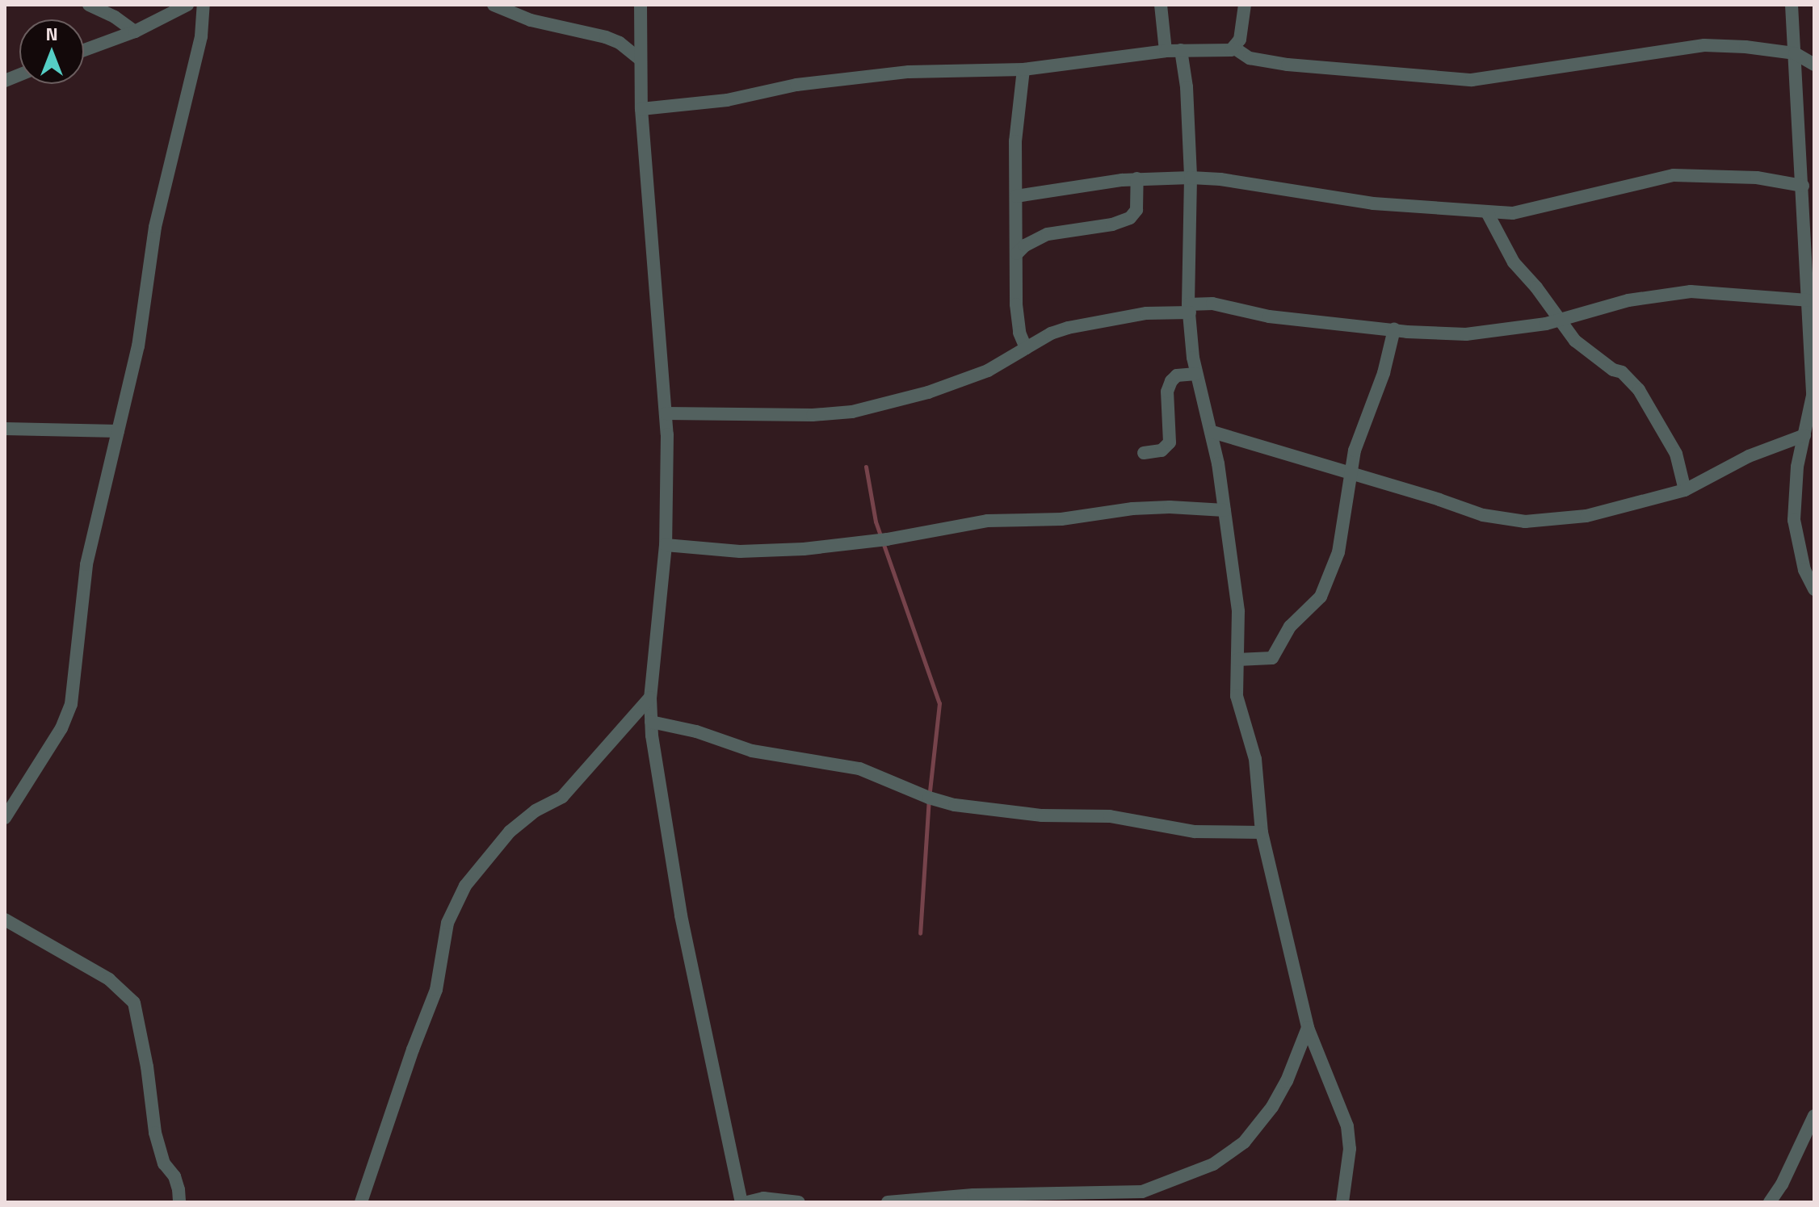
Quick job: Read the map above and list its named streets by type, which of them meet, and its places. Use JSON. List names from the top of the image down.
{
  "north": "top"
}
